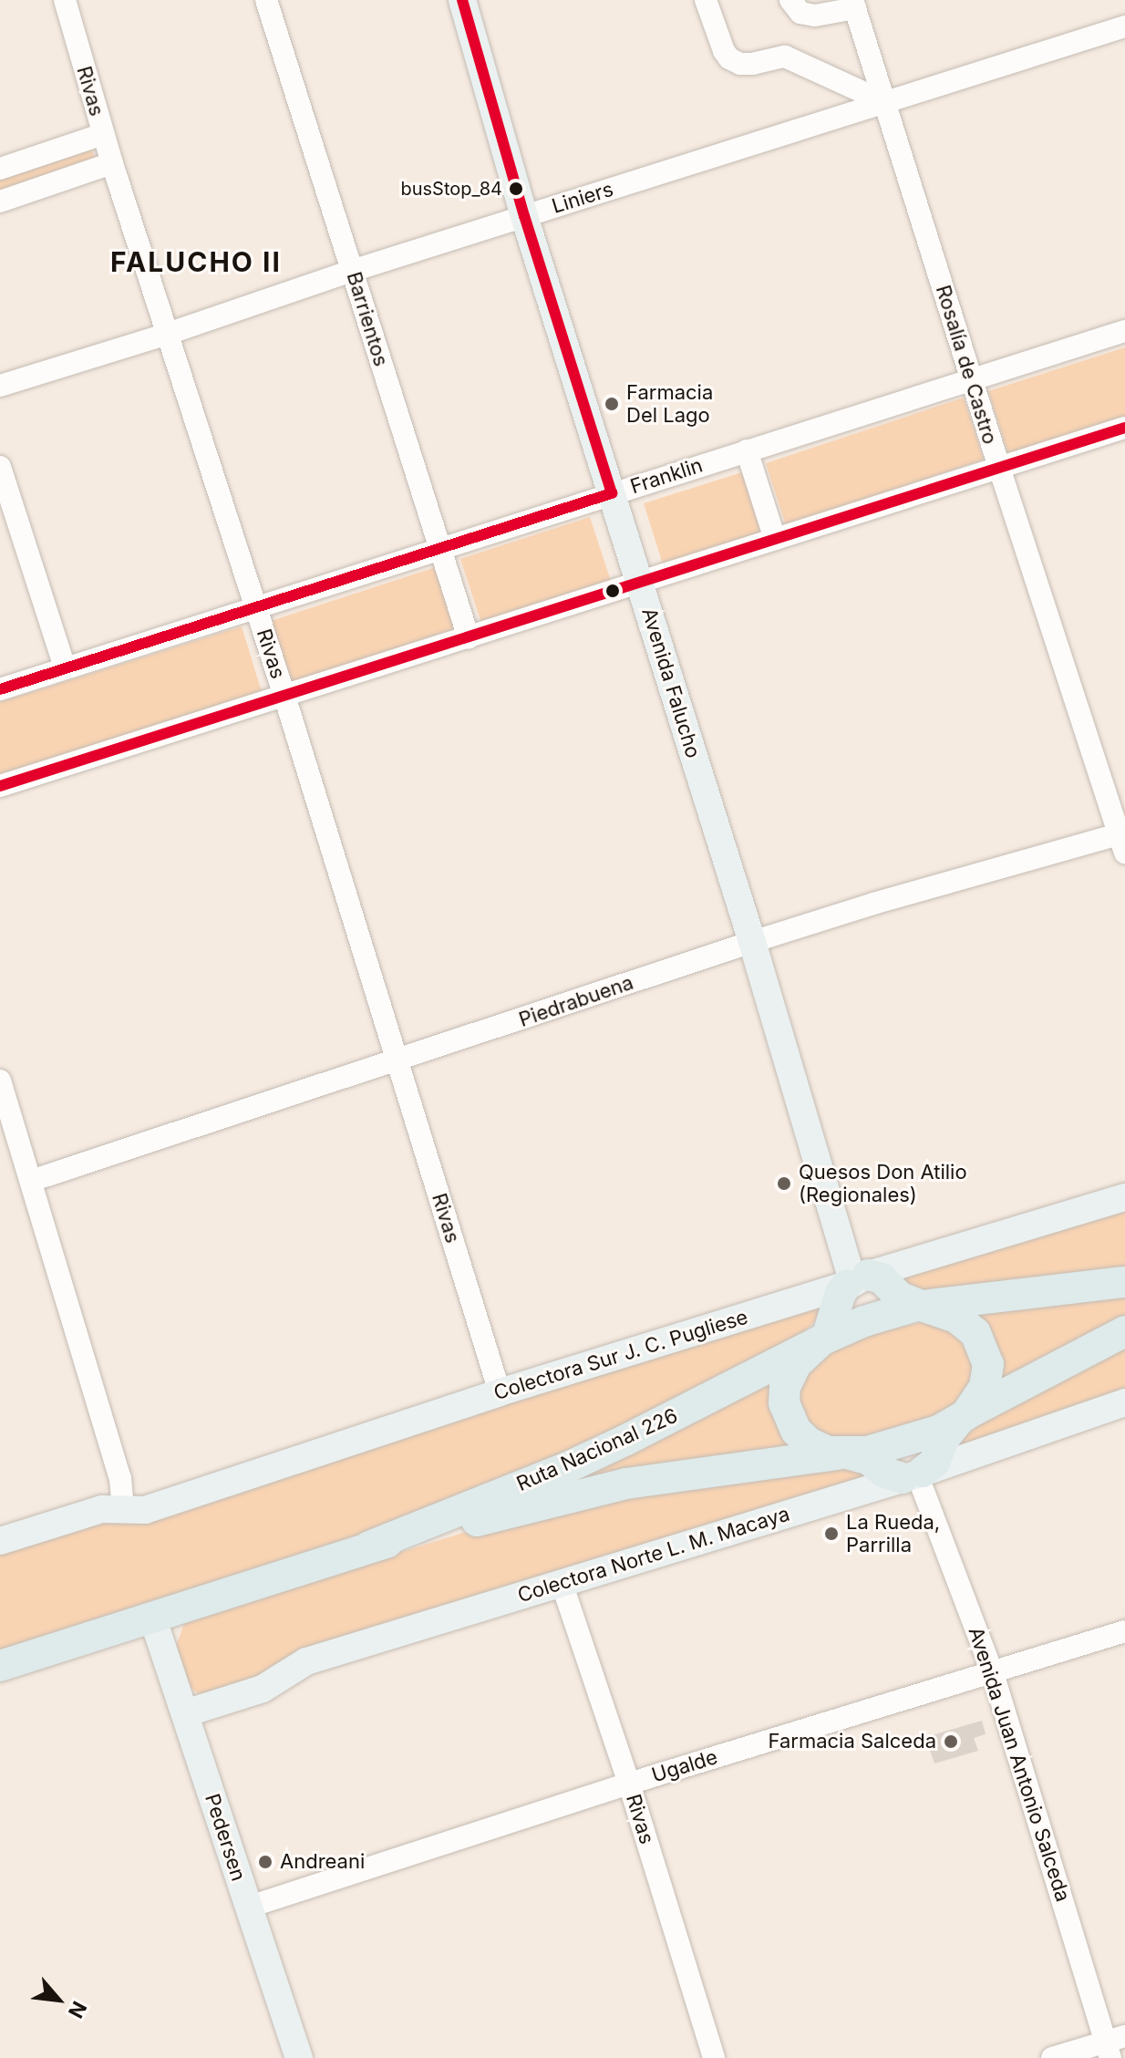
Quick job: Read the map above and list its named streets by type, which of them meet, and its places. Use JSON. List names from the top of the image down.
{
  "streets": {
    "highway": ["Ruta Nacional 226"],
    "main road": [
      "Avenida Falucho",
      "Colectora Sur J. C. Pugliese",
      "Colectora Norte L. M. Macaya",
      "Pedersen"
    ],
    "street": [
      "Rivas",
      "Liniers",
      "Barrientos",
      "Rosalía de Castro",
      "Franklin",
      "Piedrabuena",
      "Avenida Juan Antonio Salceda",
      "Ugalde"
    ]
  },
  "crossings": [
    ["Rivas", "Liniers"],
    ["Rivas", "Franklin"],
    ["Rivas", "Piedrabuena"],
    ["Rivas", "Colectora Sur J. C. Pugliese"],
    ["Rivas", "Colectora Norte L. M. Macaya"],
    ["Rivas", "Ugalde"],
    ["Liniers", "Barrientos"],
    ["Liniers", "Rosalía de Castro"],
    ["Liniers", "Avenida Falucho"],
    ["Barrientos", "Franklin"],
    ["Rosalía de Castro", "Franklin"],
    ["Rosalía de Castro", "Piedrabuena"],
    ["Franklin", "Avenida Falucho"],
    ["Avenida Falucho", "Piedrabuena"],
    ["Avenida Falucho", "Colectora Sur J. C. Pugliese"],
    ["Ruta Nacional 226", "Pedersen"],
    ["Colectora Norte L. M. Macaya", "Avenida Juan Antonio Salceda"],
    ["Colectora Norte L. M. Macaya", "Pedersen"],
    ["Avenida Juan Antonio Salceda", "Ugalde"],
    ["Ugalde", "Pedersen"]
  ],
  "districts": ["FALUCHO II"],
  "places": [
    "busStop_84",
    "Farmacia Del Lago",
    "Quesos Don Atilio (Regionales)",
    "La Rueda, Parrilla",
    "Farmacia Salceda",
    "Andreani"
  ],
  "north": "bottom right"
}
